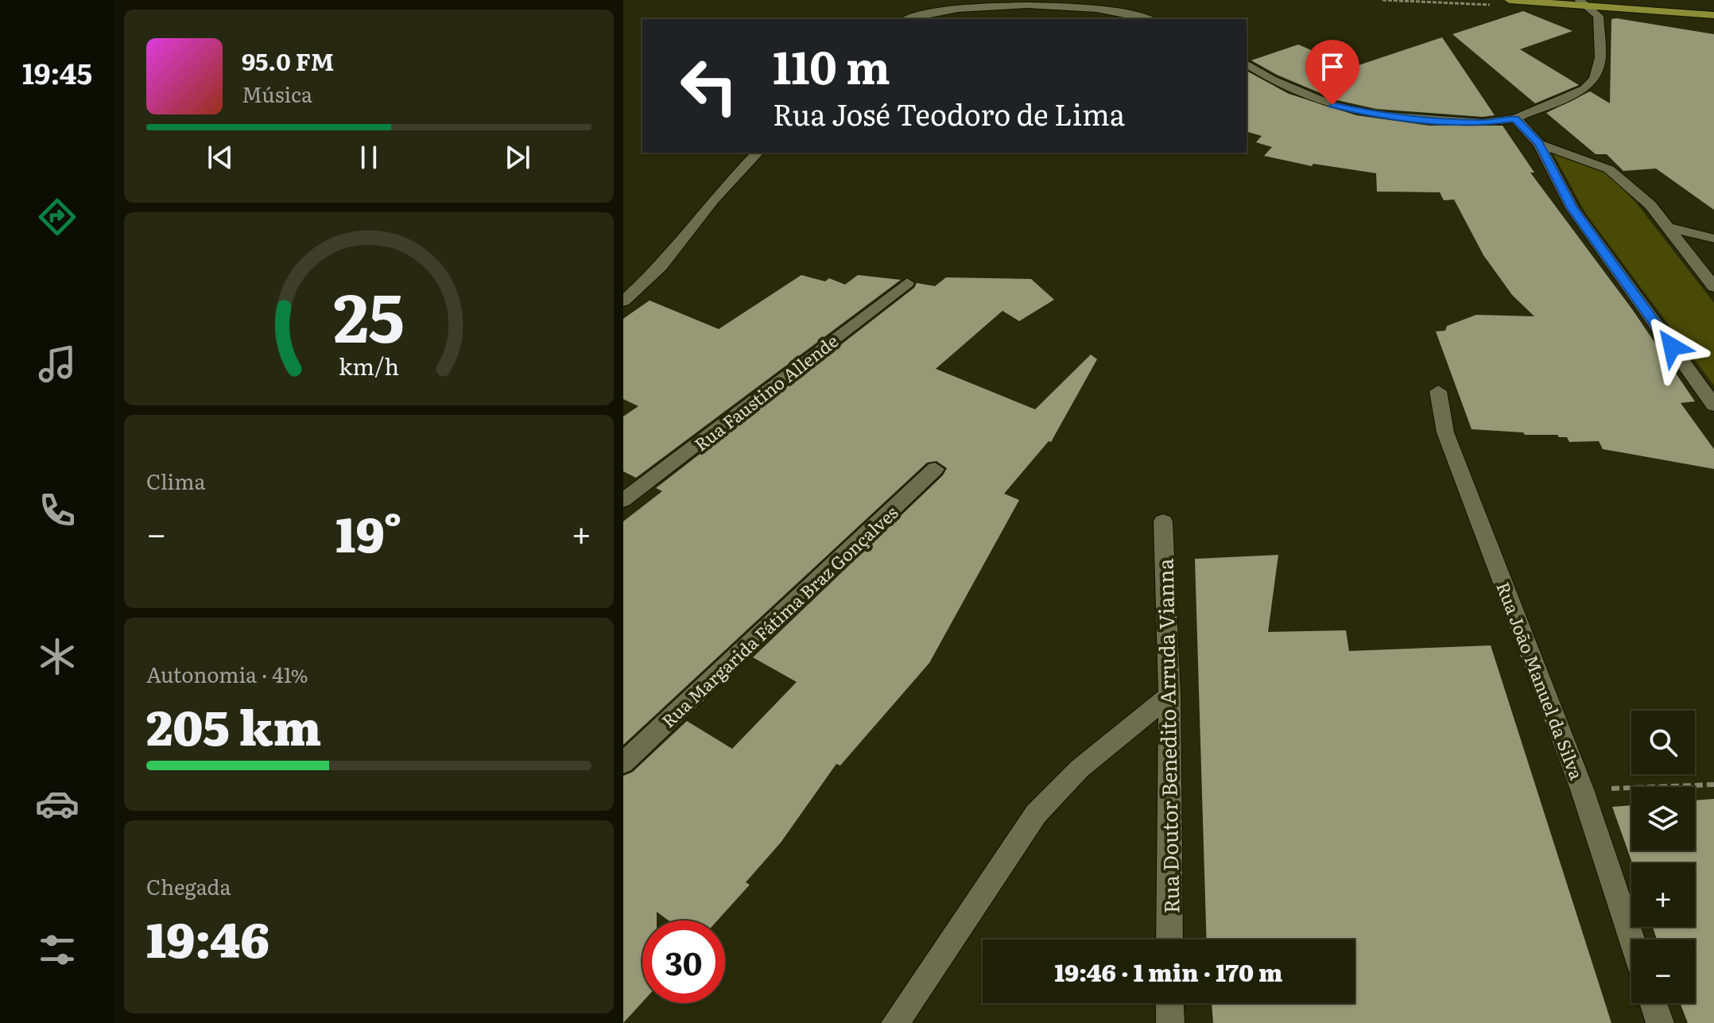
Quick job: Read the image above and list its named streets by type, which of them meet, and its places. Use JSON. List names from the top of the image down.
{
  "streets": {
    "street": [
      "Rua Faustino Allende",
      "Rua Margarida Fátima Braz Gonçalves",
      "Rua João Manuel da Silva",
      "Rua Doutor Benedito Arruda Vianna"
    ]
  },
  "page": {
    "tabs": "19:45",
    "turn": ["110 m", "Rua José Teodoro de Lima"],
    "song": ["95.0 FM", "Música"],
    "tile": [
      "Clima",
      ["Autonomia · 41%", "205 km"],
      ["Chegada", "19:46"]
    ],
    "heat": ["−", "19°", "+"],
    "map_buttons": ["+", "−"],
    "limit": "30",
    "trip": "19:46 · 1 min · 170 m",
    "gauge": ["25", "km/h"]
  }
}
